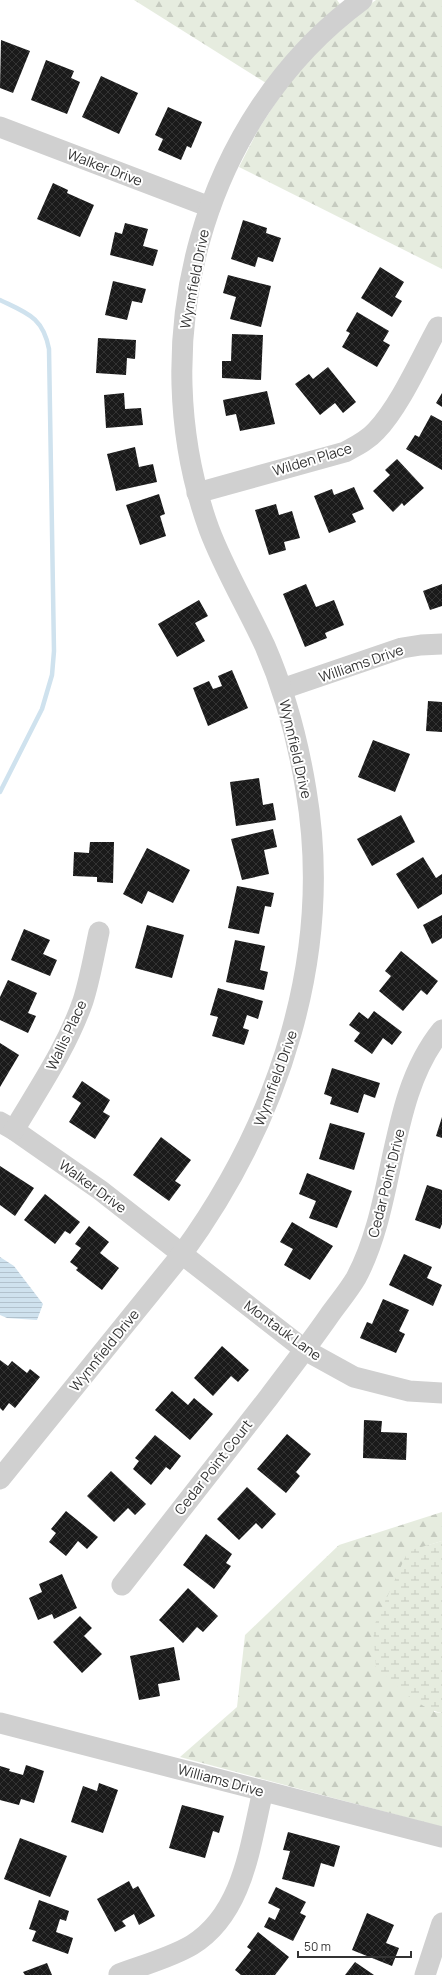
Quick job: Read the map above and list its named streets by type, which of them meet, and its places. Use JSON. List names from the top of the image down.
{
  "streets": {
    "street": [
      "Walker Drive",
      "Wynnfield Drive",
      "Wilden Place",
      "Williams Drive",
      "Wallis Place",
      "Cedar Point Drive",
      "Montauk Lane",
      "Cedar Point Court"
    ]
  },
  "crossings": [
    ["Walker Drive", "Wynnfield Drive"],
    ["Walker Drive", "Wallis Place"],
    ["Walker Drive", "Montauk Lane"],
    ["Wynnfield Drive", "Wilden Place"],
    ["Wynnfield Drive", "Williams Drive"],
    ["Wynnfield Drive", "Montauk Lane"],
    ["Cedar Point Drive", "Montauk Lane"],
    ["Cedar Point Drive", "Cedar Point Court"],
    ["Montauk Lane", "Cedar Point Court"]
  ],
  "scale_bar": "50 m"
}
